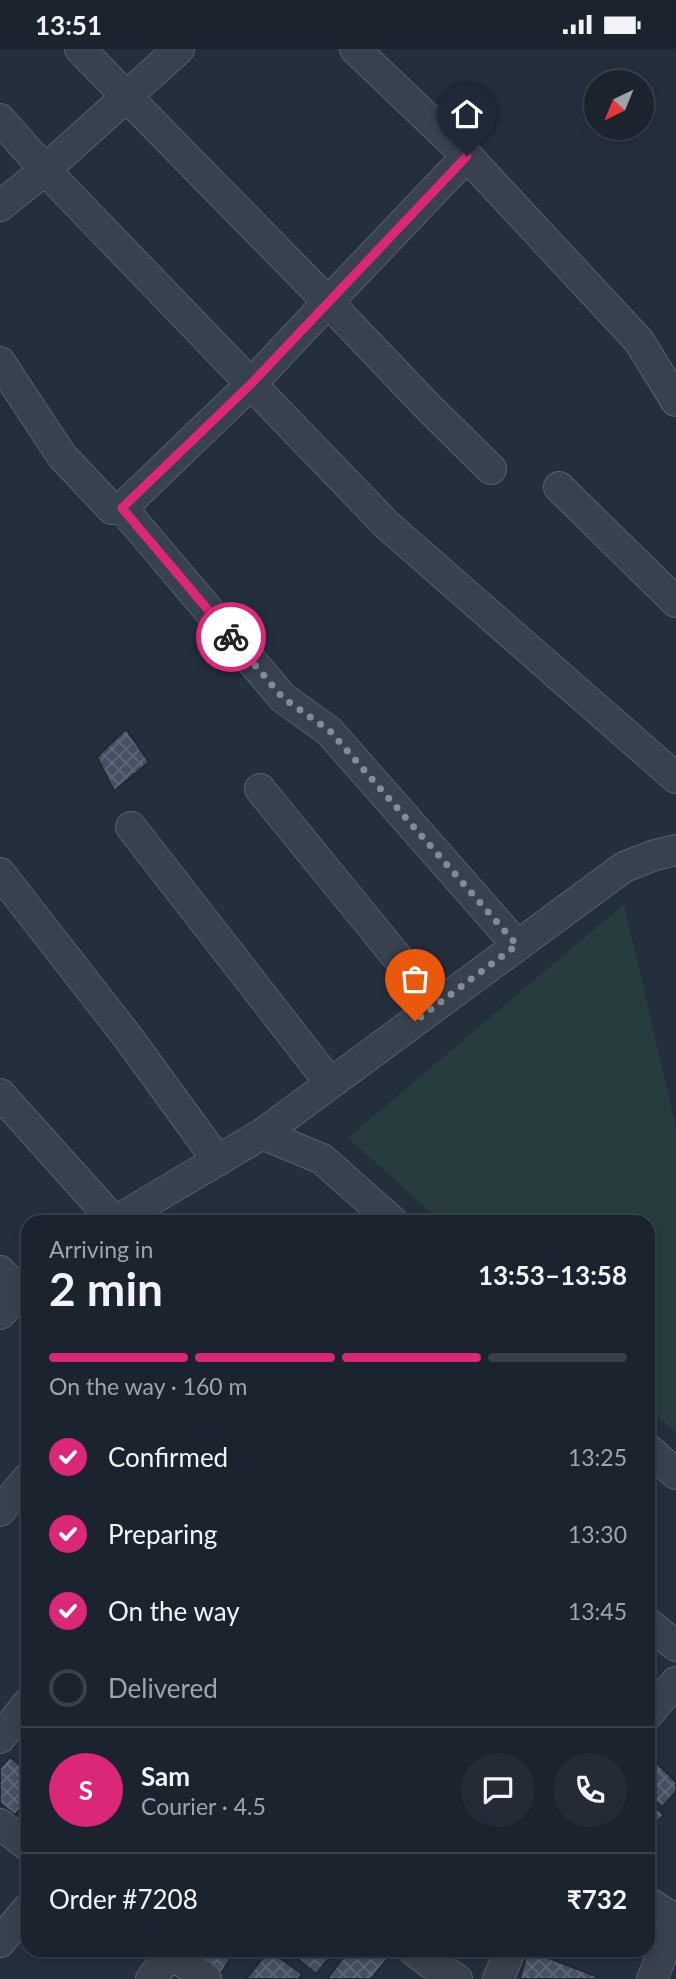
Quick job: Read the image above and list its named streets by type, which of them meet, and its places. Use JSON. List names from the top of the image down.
{
  "north": "bottom left",
  "page": {
    "status": "13:51",
    "heading": ["2 min", "Arriving in", "13:53–13:58"],
    "panel": [
      "Sam",
      "Courier · 4.5",
      "Order #7208",
      "₹732"
    ],
    "bar": "On the way · 160 m",
    "list": [
      ["Confirmed", "13:25"],
      ["Preparing", "13:30"],
      ["On the way", "13:45"],
      "Delivered"
    ],
    "round": "S"
  }
}
